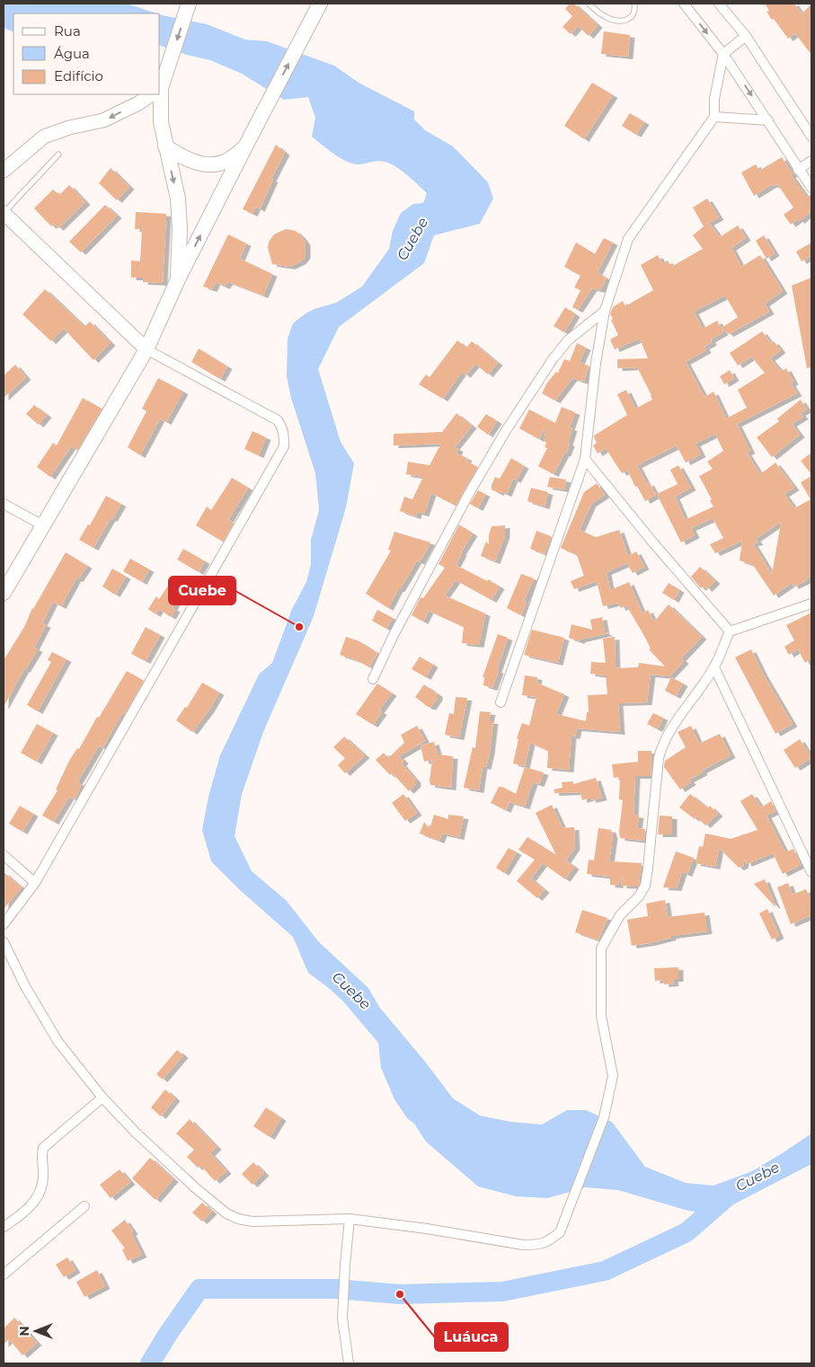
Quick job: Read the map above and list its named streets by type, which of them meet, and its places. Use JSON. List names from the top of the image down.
{
  "water": ["Cuebe"],
  "places": ["Cuebe", "Luáuca"],
  "legend": ["Rua", "Água", "Edifício"],
  "north": "left"
}
